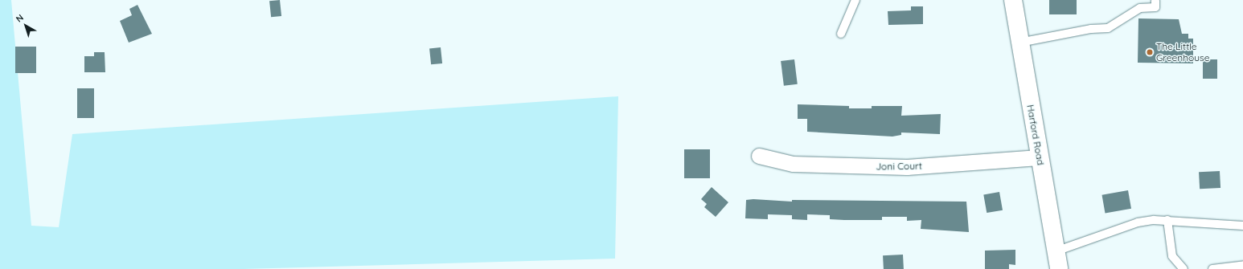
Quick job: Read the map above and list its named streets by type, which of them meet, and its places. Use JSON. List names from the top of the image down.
{
  "streets": {
    "main road": ["Harford Road"],
    "street": ["Joni Court"]
  },
  "crossings": [
    ["Harford Road", "Joni Court"]
  ],
  "places": ["The Little Greenhouse"],
  "north": "top left"
}
